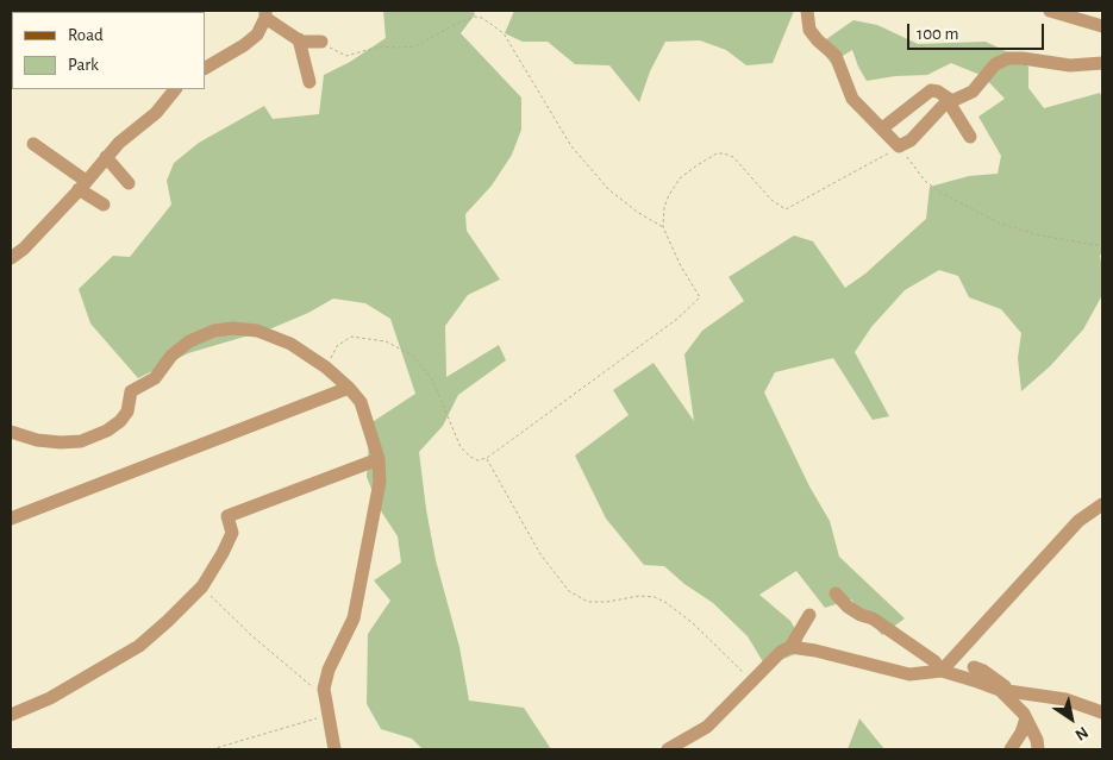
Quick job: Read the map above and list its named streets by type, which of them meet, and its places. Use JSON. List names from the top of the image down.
{
  "legend": ["Road", "Park"],
  "scale_bar": "100 m",
  "north": "bottom right"
}
